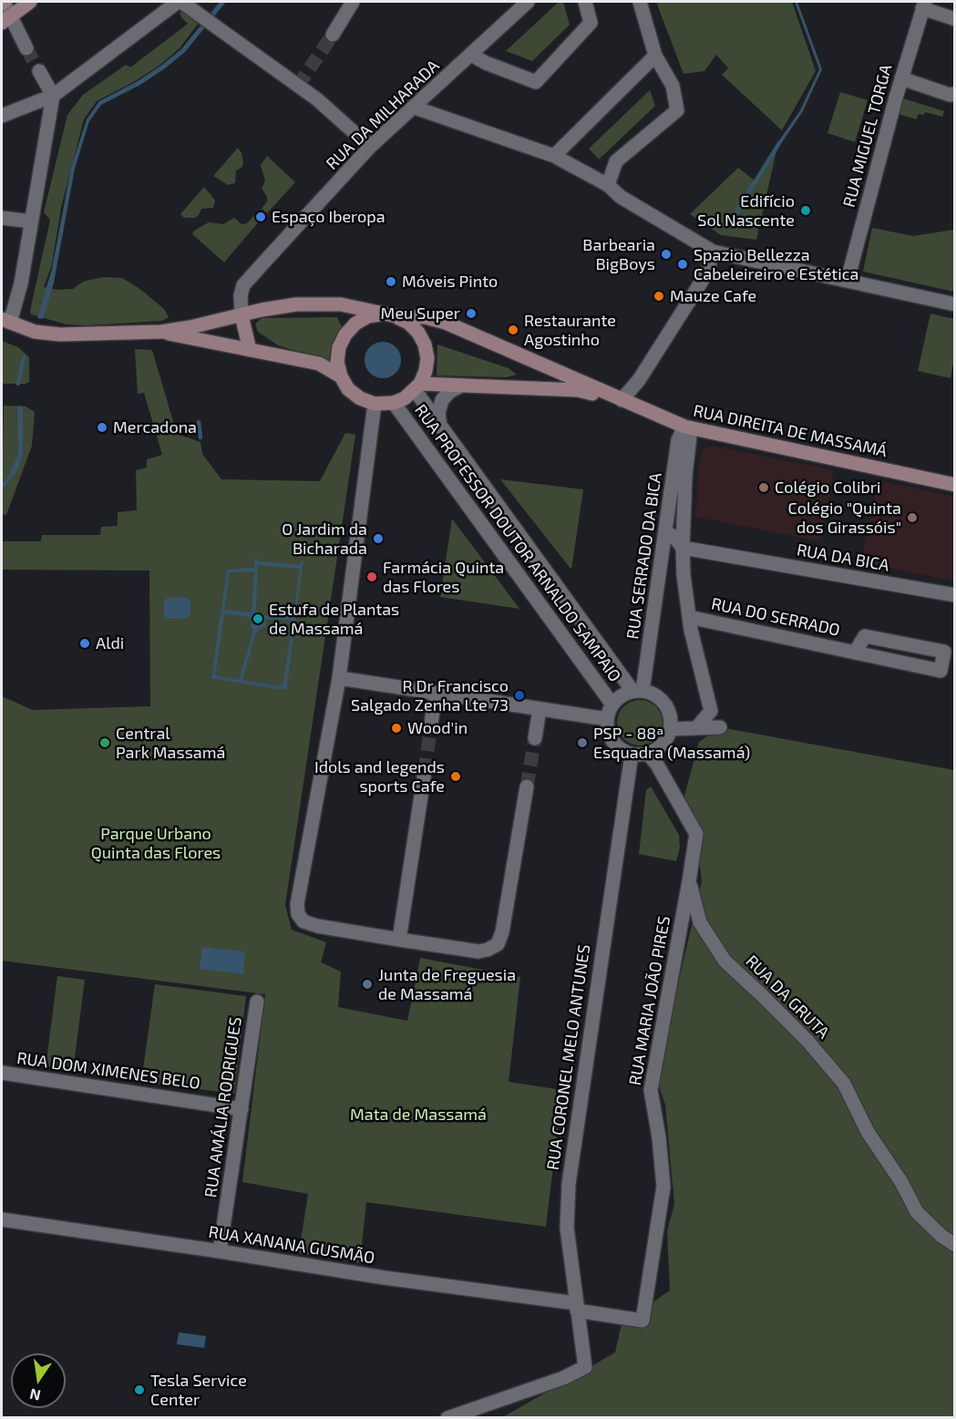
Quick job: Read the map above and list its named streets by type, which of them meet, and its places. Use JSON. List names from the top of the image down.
{
  "streets": {
    "main road": ["RUA DIREITA DE MASSAMÁ"],
    "street": [
      "RUA DA MILHARADA",
      "RUA MIGUEL TORGA",
      "RUA PROFESSOR DOUTOR ARNALDO SAMPAIO",
      "RUA SERRADO DA BICA",
      "RUA DA BICA",
      "RUA DO SERRADO",
      "RUA DA GRUTA",
      "RUA MARIA JOÃO PIRES",
      "RUA CORONEL MELO ANTUNES",
      "RUA DOM XIMENES BELO",
      "RUA AMÁLIA RODRIGUES",
      "RUA XANANA GUSMÃO"
    ]
  },
  "crossings": [
    ["RUA DA MILHARADA", "RUA DIREITA DE MASSAMÁ"],
    ["RUA DIREITA DE MASSAMÁ", "RUA PROFESSOR DOUTOR ARNALDO SAMPAIO"],
    ["RUA DIREITA DE MASSAMÁ", "RUA SERRADO DA BICA"],
    ["RUA PROFESSOR DOUTOR ARNALDO SAMPAIO", "RUA SERRADO DA BICA"],
    ["RUA PROFESSOR DOUTOR ARNALDO SAMPAIO", "RUA DA GRUTA"],
    ["RUA PROFESSOR DOUTOR ARNALDO SAMPAIO", "RUA CORONEL MELO ANTUNES"],
    ["RUA SERRADO DA BICA", "RUA DA BICA"],
    ["RUA SERRADO DA BICA", "RUA DO SERRADO"],
    ["RUA SERRADO DA BICA", "RUA DA GRUTA"],
    ["RUA SERRADO DA BICA", "RUA CORONEL MELO ANTUNES"],
    ["RUA DA GRUTA", "RUA MARIA JOÃO PIRES"],
    ["RUA DA GRUTA", "RUA CORONEL MELO ANTUNES"],
    ["RUA MARIA JOÃO PIRES", "RUA CORONEL MELO ANTUNES"],
    ["RUA MARIA JOÃO PIRES", "RUA XANANA GUSMÃO"],
    ["RUA CORONEL MELO ANTUNES", "RUA XANANA GUSMÃO"],
    ["RUA DOM XIMENES BELO", "RUA AMÁLIA RODRIGUES"],
    ["RUA AMÁLIA RODRIGUES", "RUA XANANA GUSMÃO"]
  ],
  "parks": ["Parque Urbano Quinta das Flores", "Mata de Massamá"],
  "places": [
    "Edifício Sol Nascente",
    "Espaço Iberopa",
    "Barbearia BigBoys",
    "Spazio Bellezza Cabeleireiro e Estética",
    "Móveis Pinto",
    "Mauze Cafe",
    "Meu Super",
    "Restaurante Agostinho",
    "Mercadona",
    "Colégio Colibri",
    "Colégio \"Quinta dos Girassóis\"",
    "O Jardim da Bicharada",
    "Farmácia Quinta das Flores",
    "Estufa de Plantas de Massamá",
    "Aldi",
    "R Dr Francisco Salgado Zenha Lte 73",
    "Wood'in",
    "Central Park Massamá",
    "PSP - 88ª Esquadra (Massamá)",
    "Idols and legends sports Cafe",
    "Junta de Freguesia de Massamá",
    "Tesla Service Center"
  ],
  "north": "bottom"
}
